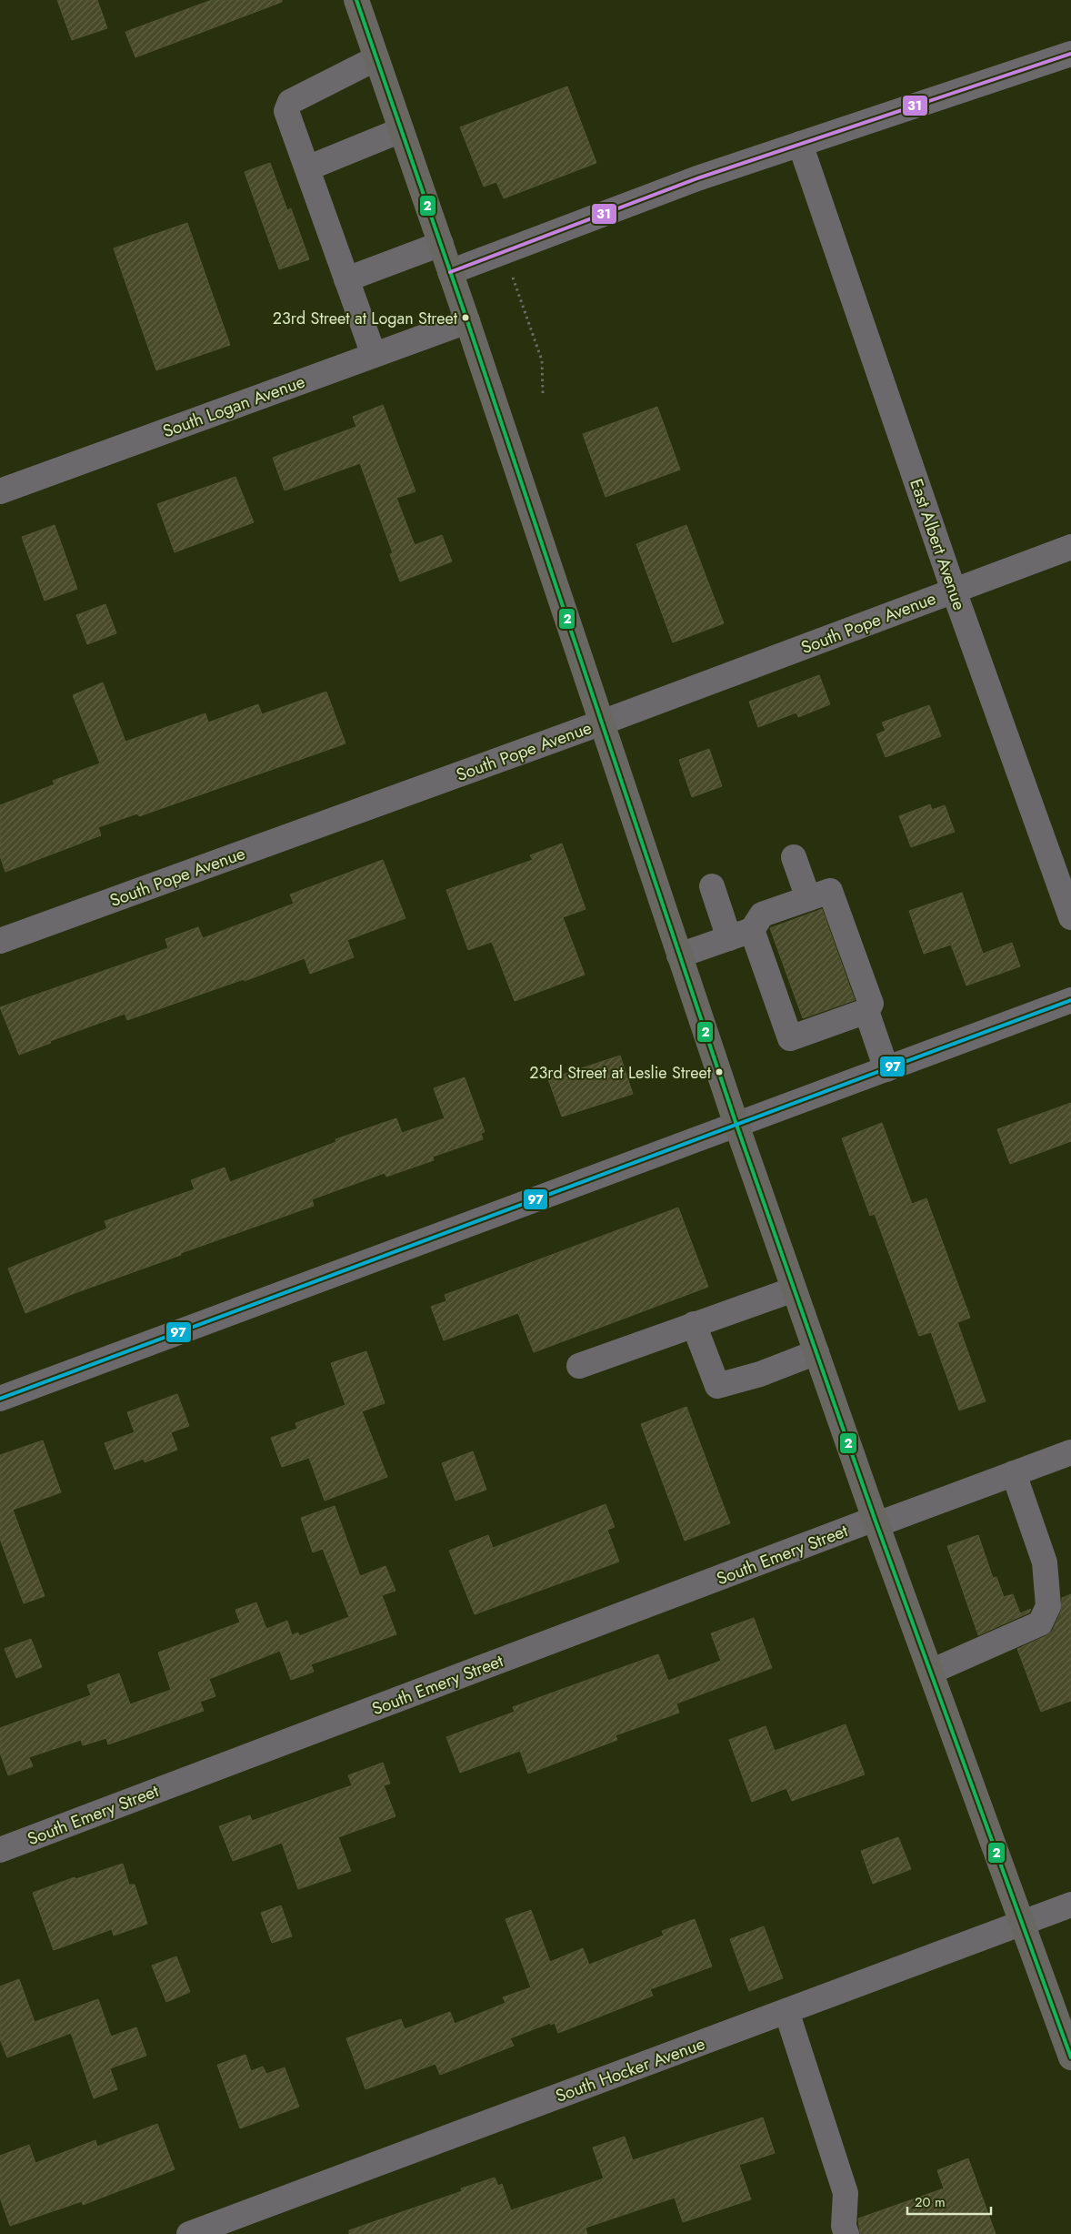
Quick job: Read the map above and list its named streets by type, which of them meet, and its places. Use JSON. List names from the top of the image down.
{
  "streets": {
    "street": [
      "South Logan Avenue",
      "East Albert Avenue",
      "South Pope Avenue",
      "South Emery Street",
      "South Hocker Avenue"
    ]
  },
  "crossings": [
    ["East Albert Avenue", "South Pope Avenue"]
  ],
  "places": ["23rd Street at Logan Street", "23rd Street at Leslie Street"],
  "lines": ["transit line 2", "transit line 31", "transit line 97"],
  "scale_bar": "20 m"
}
